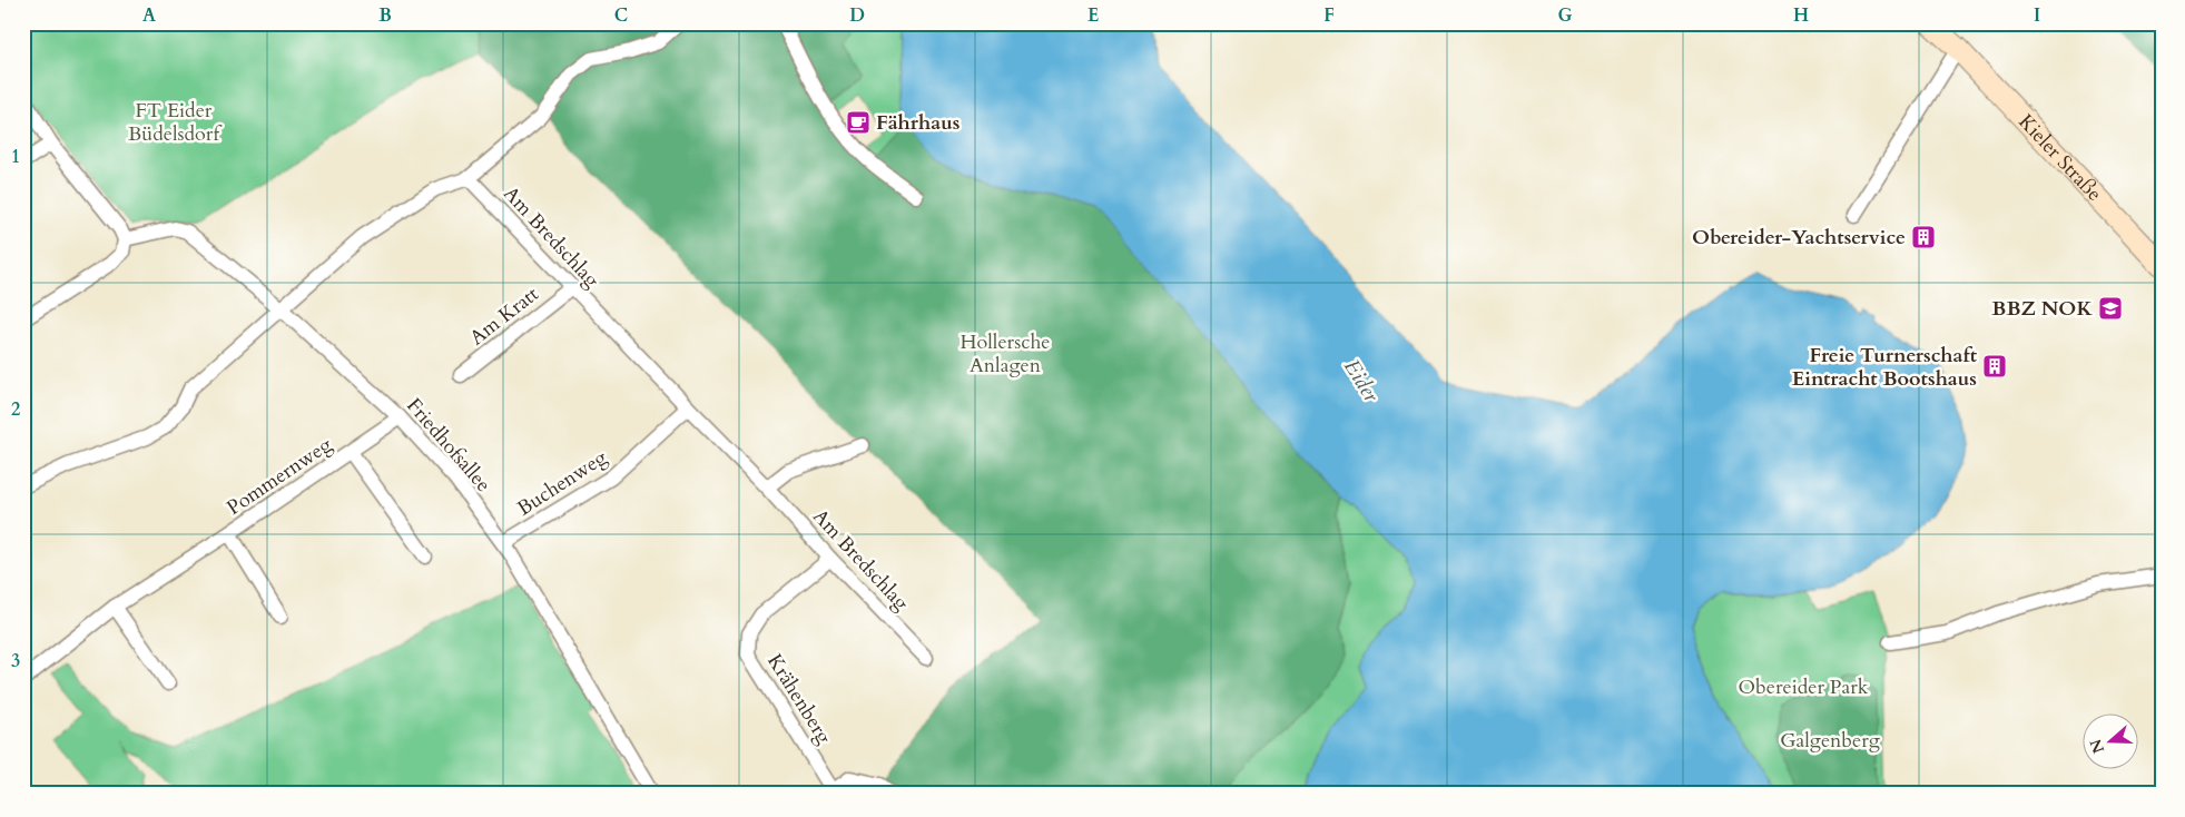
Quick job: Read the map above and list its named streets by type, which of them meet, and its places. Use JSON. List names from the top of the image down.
{
  "streets": {
    "main road": ["Kieler Straße"],
    "street": [
      "Am Bredschlag",
      "Am Kratt",
      "Friedhofsallee",
      "Pommernweg",
      "Buchenweg",
      "Krähenberg"
    ]
  },
  "crossings": [
    ["Am Bredschlag", "Am Kratt"],
    ["Am Bredschlag", "Buchenweg"],
    ["Am Bredschlag", "Krähenberg"],
    ["Friedhofsallee", "Pommernweg"],
    ["Friedhofsallee", "Buchenweg"]
  ],
  "water": ["Eider"],
  "parks": [
    "FT Eider Büdelsdorf",
    "Hollersche Anlagen",
    "Obereider Park",
    "Galgenberg"
  ],
  "places": {
    "cafe": ["Fährhaus"],
    "building": ["Obereider-Yachtservice", "Freie Turnerschaft Eintracht Bootshaus"],
    "school or university": ["BBZ NOK"]
  },
  "north": "left",
  "grid": {
    "columns": [
      "A",
      "B",
      "C",
      "D",
      "E",
      "F",
      "G",
      "H",
      "I"
    ],
    "rows": ["1", "2", "3"]
  }
}
